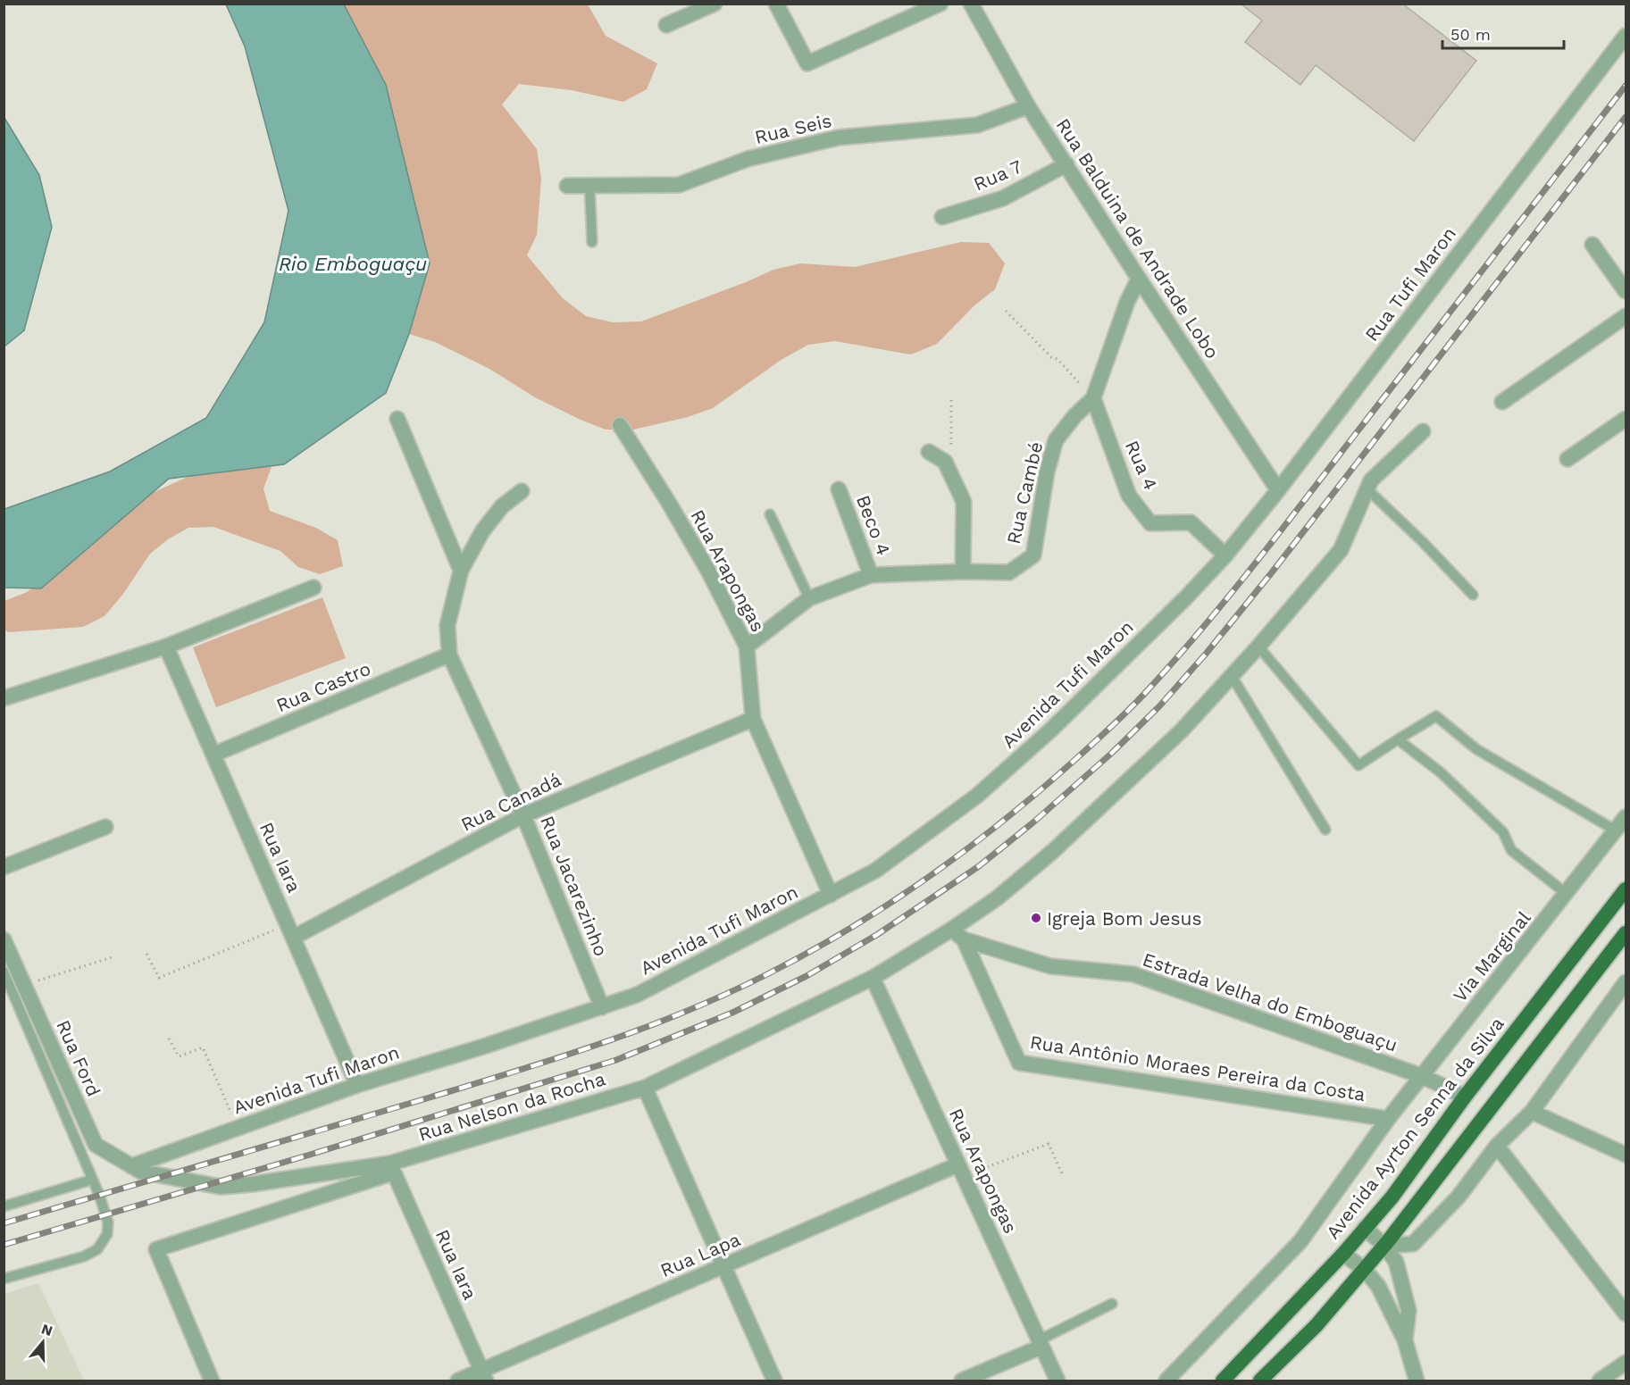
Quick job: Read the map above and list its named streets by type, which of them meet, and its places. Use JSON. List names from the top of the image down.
{
  "streets": {
    "highway": ["Avenida Ayrton Senna da Silva"],
    "street": [
      "Rua Seis",
      "Rua 7",
      "Rua Balduina de Andrade Lobo",
      "Rua Tufi Maron",
      "Rua 4",
      "Rua Cambé",
      "Beco 4",
      "Rua Arapongas",
      "Avenida Tufi Maron",
      "Rua Castro",
      "Rua Canadá",
      "Rua Iara",
      "Rua Jacarezinho",
      "Via Marginal",
      "Estrada Velha do Emboguaçu",
      "Rua Ford",
      "Rua Antônio Moraes Pereira da Costa",
      "Rua Nelson da Rocha",
      "Rua Lapa"
    ]
  },
  "crossings": [
    ["Rua Seis", "Rua Balduina de Andrade Lobo"],
    ["Rua 7", "Rua Balduina de Andrade Lobo"],
    ["Rua Balduina de Andrade Lobo", "Rua Tufi Maron"],
    ["Rua Balduina de Andrade Lobo", "Rua Cambé"],
    ["Rua Tufi Maron", "Rua 4"],
    ["Rua Tufi Maron", "Avenida Tufi Maron"],
    ["Rua 4", "Rua Cambé"],
    ["Rua 4", "Avenida Tufi Maron"],
    ["Rua Cambé", "Beco 4"],
    ["Rua Cambé", "Rua Arapongas"],
    ["Rua Arapongas", "Avenida Tufi Maron"],
    ["Rua Arapongas", "Rua Canadá"],
    ["Rua Arapongas", "Rua Nelson da Rocha"],
    ["Rua Arapongas", "Rua Lapa"],
    ["Avenida Tufi Maron", "Rua Iara"],
    ["Avenida Tufi Maron", "Rua Jacarezinho"],
    ["Avenida Tufi Maron", "Rua Ford"],
    ["Avenida Tufi Maron", "Rua Nelson da Rocha"],
    ["Rua Castro", "Rua Iara"],
    ["Rua Castro", "Rua Jacarezinho"],
    ["Rua Canadá", "Rua Iara"],
    ["Rua Canadá", "Rua Jacarezinho"],
    ["Rua Iara", "Rua Nelson da Rocha"],
    ["Rua Iara", "Rua Lapa"],
    ["Via Marginal", "Estrada Velha do Emboguaçu"],
    ["Via Marginal", "Rua Antônio Moraes Pereira da Costa"],
    ["Estrada Velha do Emboguaçu", "Rua Antônio Moraes Pereira da Costa"],
    ["Estrada Velha do Emboguaçu", "Rua Nelson da Rocha"],
    ["Estrada Velha do Emboguaçu", "Avenida Ayrton Senna da Silva"],
    ["Rua Ford", "Rua Nelson da Rocha"],
    ["Rua Antônio Moraes Pereira da Costa", "Rua Nelson da Rocha"]
  ],
  "water": ["Rio Emboguaçu"],
  "places": ["Igreja Bom Jesus"],
  "scale_bar": "50 m",
  "north": "top"
}
